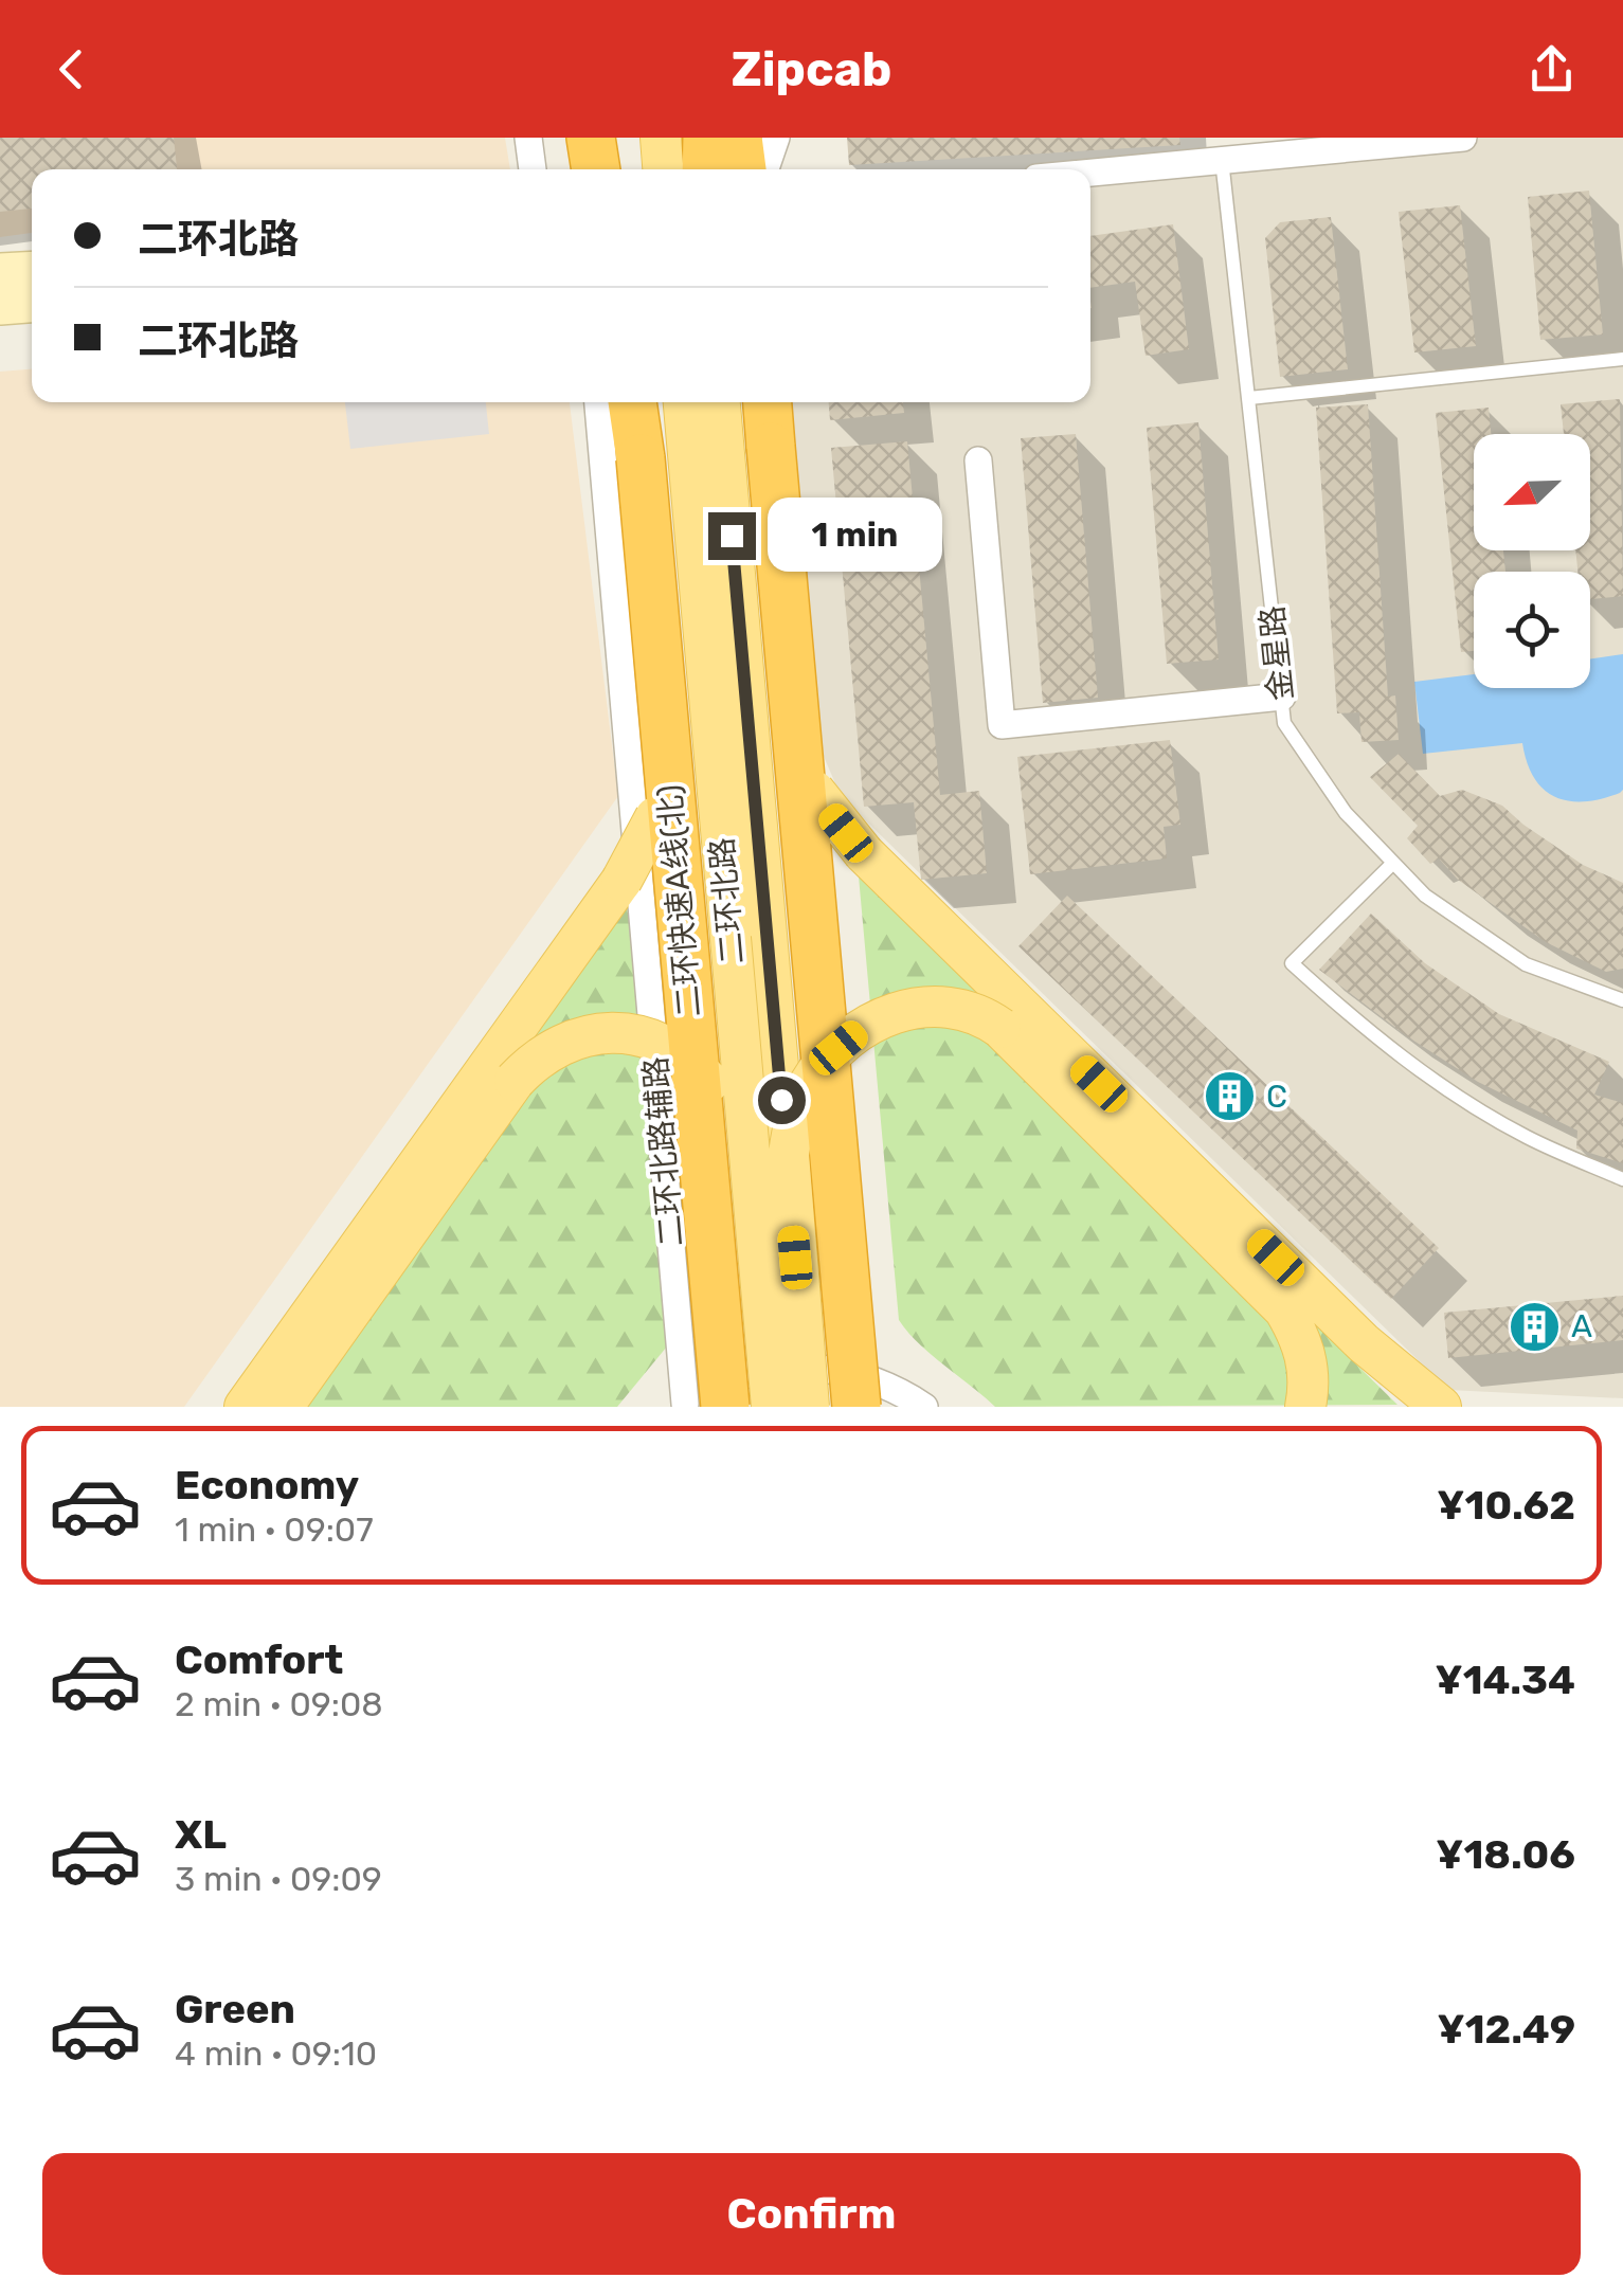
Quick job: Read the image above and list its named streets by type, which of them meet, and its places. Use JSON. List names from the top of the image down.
{
  "streets": {
    "highway": ["二环快速A线(北)"],
    "main road": ["二环北路"],
    "street": ["二环北路辅路"],
    "lane": ["金星路"]
  },
  "crossings": [
    ["二环快速A线(北)", "二环北路辅路"]
  ],
  "places": {
    "building": ["C", "A"]
  },
  "north": "bottom left",
  "page": {
    "header": "Zipcab",
    "banner": ["二环北路", "二环北路"],
    "bubble": "1 min",
    "list": [
      {
        "name": "Economy",
        "note": "1 min · 09:07",
        "value": "¥10.62"
      },
      {
        "name": "Comfort",
        "note": "2 min · 09:08",
        "value": "¥14.34"
      },
      {
        "name": "XL",
        "note": "3 min · 09:09",
        "value": "¥18.06"
      },
      {
        "name": "Green",
        "note": "4 min · 09:10",
        "value": "¥12.49"
      }
    ],
    "buttons": "Confirm"
  }
}
